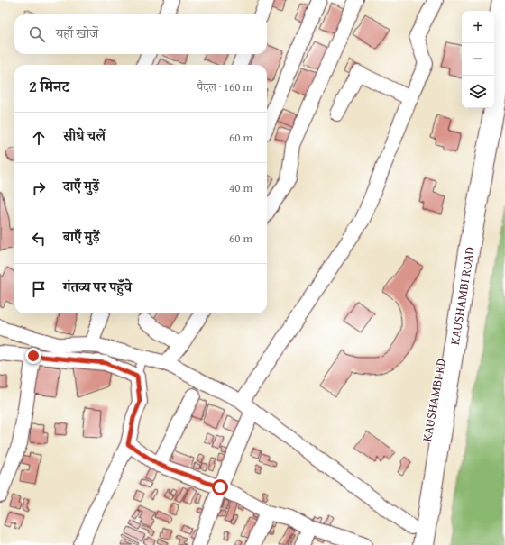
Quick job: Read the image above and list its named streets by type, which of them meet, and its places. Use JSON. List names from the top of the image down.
{
  "streets": {
    "main road": ["KAUSHAMBI ROAD", "KAUSHAMBI RD"]
  },
  "page": {
    "map_buttons": ["+", "−"],
    "search": "यहाँ खोजें",
    "heading": ["2 मिनट", "पैदल · 160 m"],
    "list": [
      ["सीधे चलें", "60 m"],
      ["दाएँ मुड़ें", "40 m"],
      ["बाएँ मुड़ें", "60 m"],
      "गंतव्य पर पहुँचे"
    ]
  }
}
